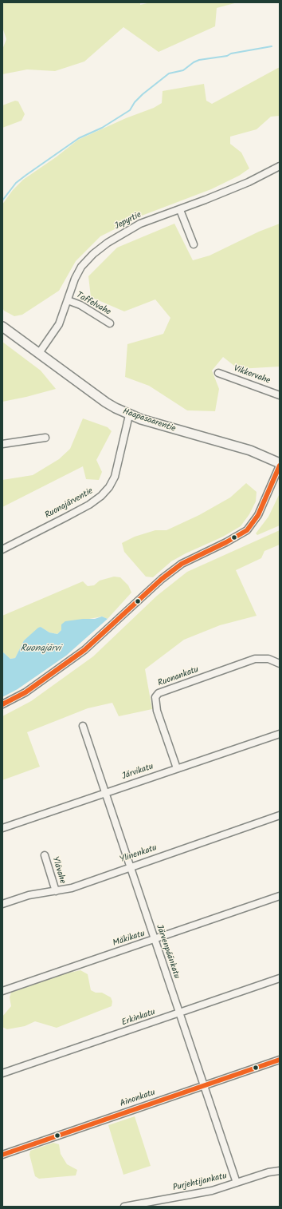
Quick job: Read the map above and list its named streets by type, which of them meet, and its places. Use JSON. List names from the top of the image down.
{
  "streets": {
    "main road": ["Haapasaarentie"],
    "street": [
      "Jepyrtie",
      "Taffelvahe",
      "Vikkervahe",
      "Ruonajärventie",
      "Ruonankatu",
      "Järvikatu",
      "Ylinenkatu",
      "Ylävahe",
      "Mäkikatu",
      "Järvenpäänkatu",
      "Erkinkatu",
      "Ainonkatu",
      "Purjehtijankatu"
    ]
  },
  "crossings": [
    ["Jepyrtie", "Taffelvahe"],
    ["Jepyrtie", "Haapasaarentie"],
    ["Haapasaarentie", "Ruonajärventie"],
    ["Ruonankatu", "Järvikatu"],
    ["Järvikatu", "Järvenpäänkatu"],
    ["Ylinenkatu", "Ylävahe"],
    ["Ylinenkatu", "Järvenpäänkatu"],
    ["Mäkikatu", "Järvenpäänkatu"],
    ["Järvenpäänkatu", "Erkinkatu"],
    ["Järvenpäänkatu", "Ainonkatu"],
    ["Järvenpäänkatu", "Purjehtijankatu"]
  ],
  "water": ["Ruonajärvi"]
}
